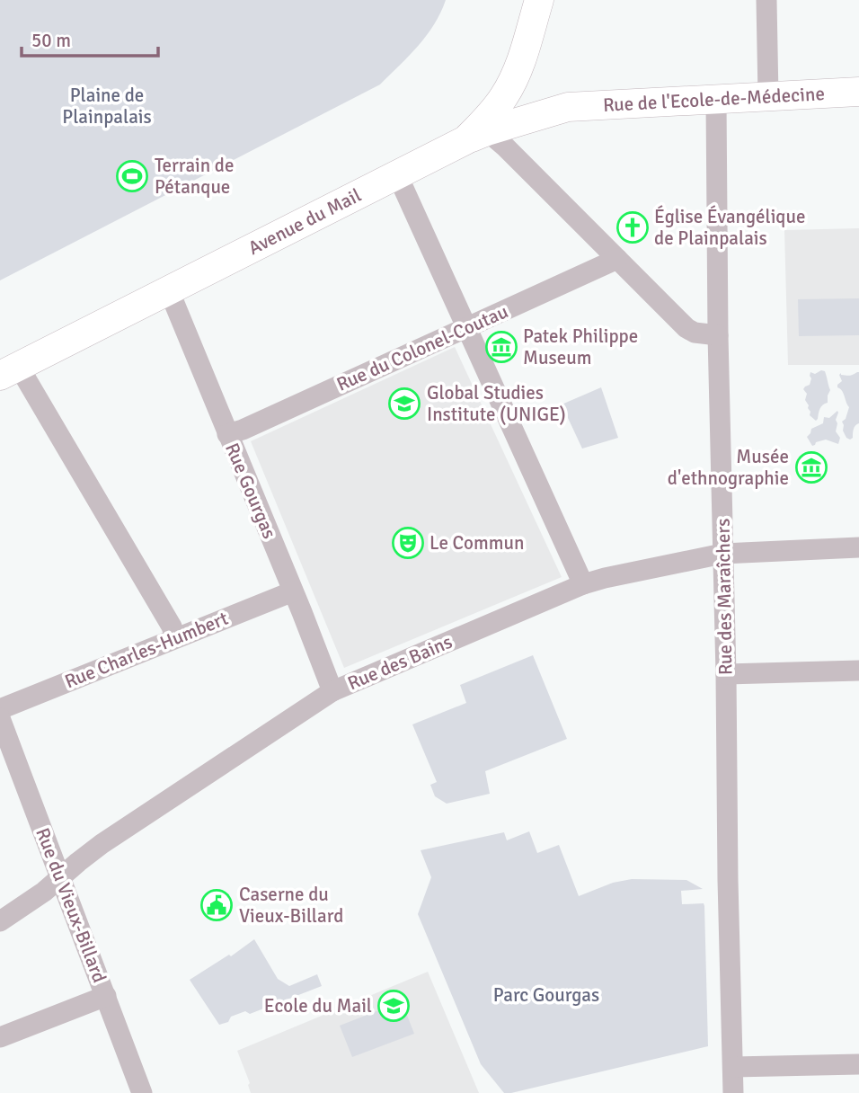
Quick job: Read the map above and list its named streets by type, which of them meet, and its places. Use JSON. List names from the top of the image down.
{
  "streets": {
    "main road": ["Rue de l'Ecole-de-Médecine", "Avenue du Mail"],
    "street": [
      "Rue du Colonel-Coutau",
      "Rue Gourgas",
      "Rue des Maraîchers",
      "Rue Charles-Humbert",
      "Rue des Bains",
      "Rue du Vieux-Billard"
    ]
  },
  "crossings": [
    ["Rue de l'Ecole-de-Médecine", "Rue des Maraîchers"],
    ["Avenue du Mail", "Rue Gourgas"],
    ["Rue du Colonel-Coutau", "Rue Gourgas"],
    ["Rue Gourgas", "Rue Charles-Humbert"],
    ["Rue Gourgas", "Rue des Bains"],
    ["Rue des Maraîchers", "Rue des Bains"],
    ["Rue des Bains", "Rue du Vieux-Billard"]
  ],
  "parks": ["Plaine de Plainpalais", "Parc Gourgas"],
  "places": {
    "sports": ["Terrain de Pétanque"],
    "church": ["Église Évangélique de Plainpalais"],
    "museum": ["Patek Philippe Museum", "Musée d'ethnographie"],
    "school or university": ["Global Studies Institute (UNIGE)", "Ecole du Mail"],
    "theatre": ["Le Commun"],
    "public building": ["Caserne du Vieux-Billard"]
  },
  "scale_bar": "50 m"
}
